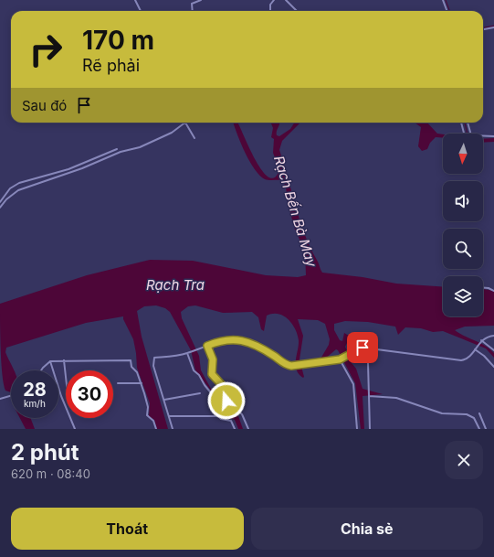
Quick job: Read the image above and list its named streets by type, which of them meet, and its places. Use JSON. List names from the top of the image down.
{
  "water": ["Rạch Bến Bà May", "Rạch Tra"],
  "north": "bottom",
  "page": {
    "turn": ["170 m", "Rẽ phải"],
    "then": "Sau đó",
    "speed": "28 km/h",
    "limit": "30",
    "heading": ["2 phút", "620 m · 08:40"],
    "buttons": ["Thoát", "Chia sẻ"]
  }
}
